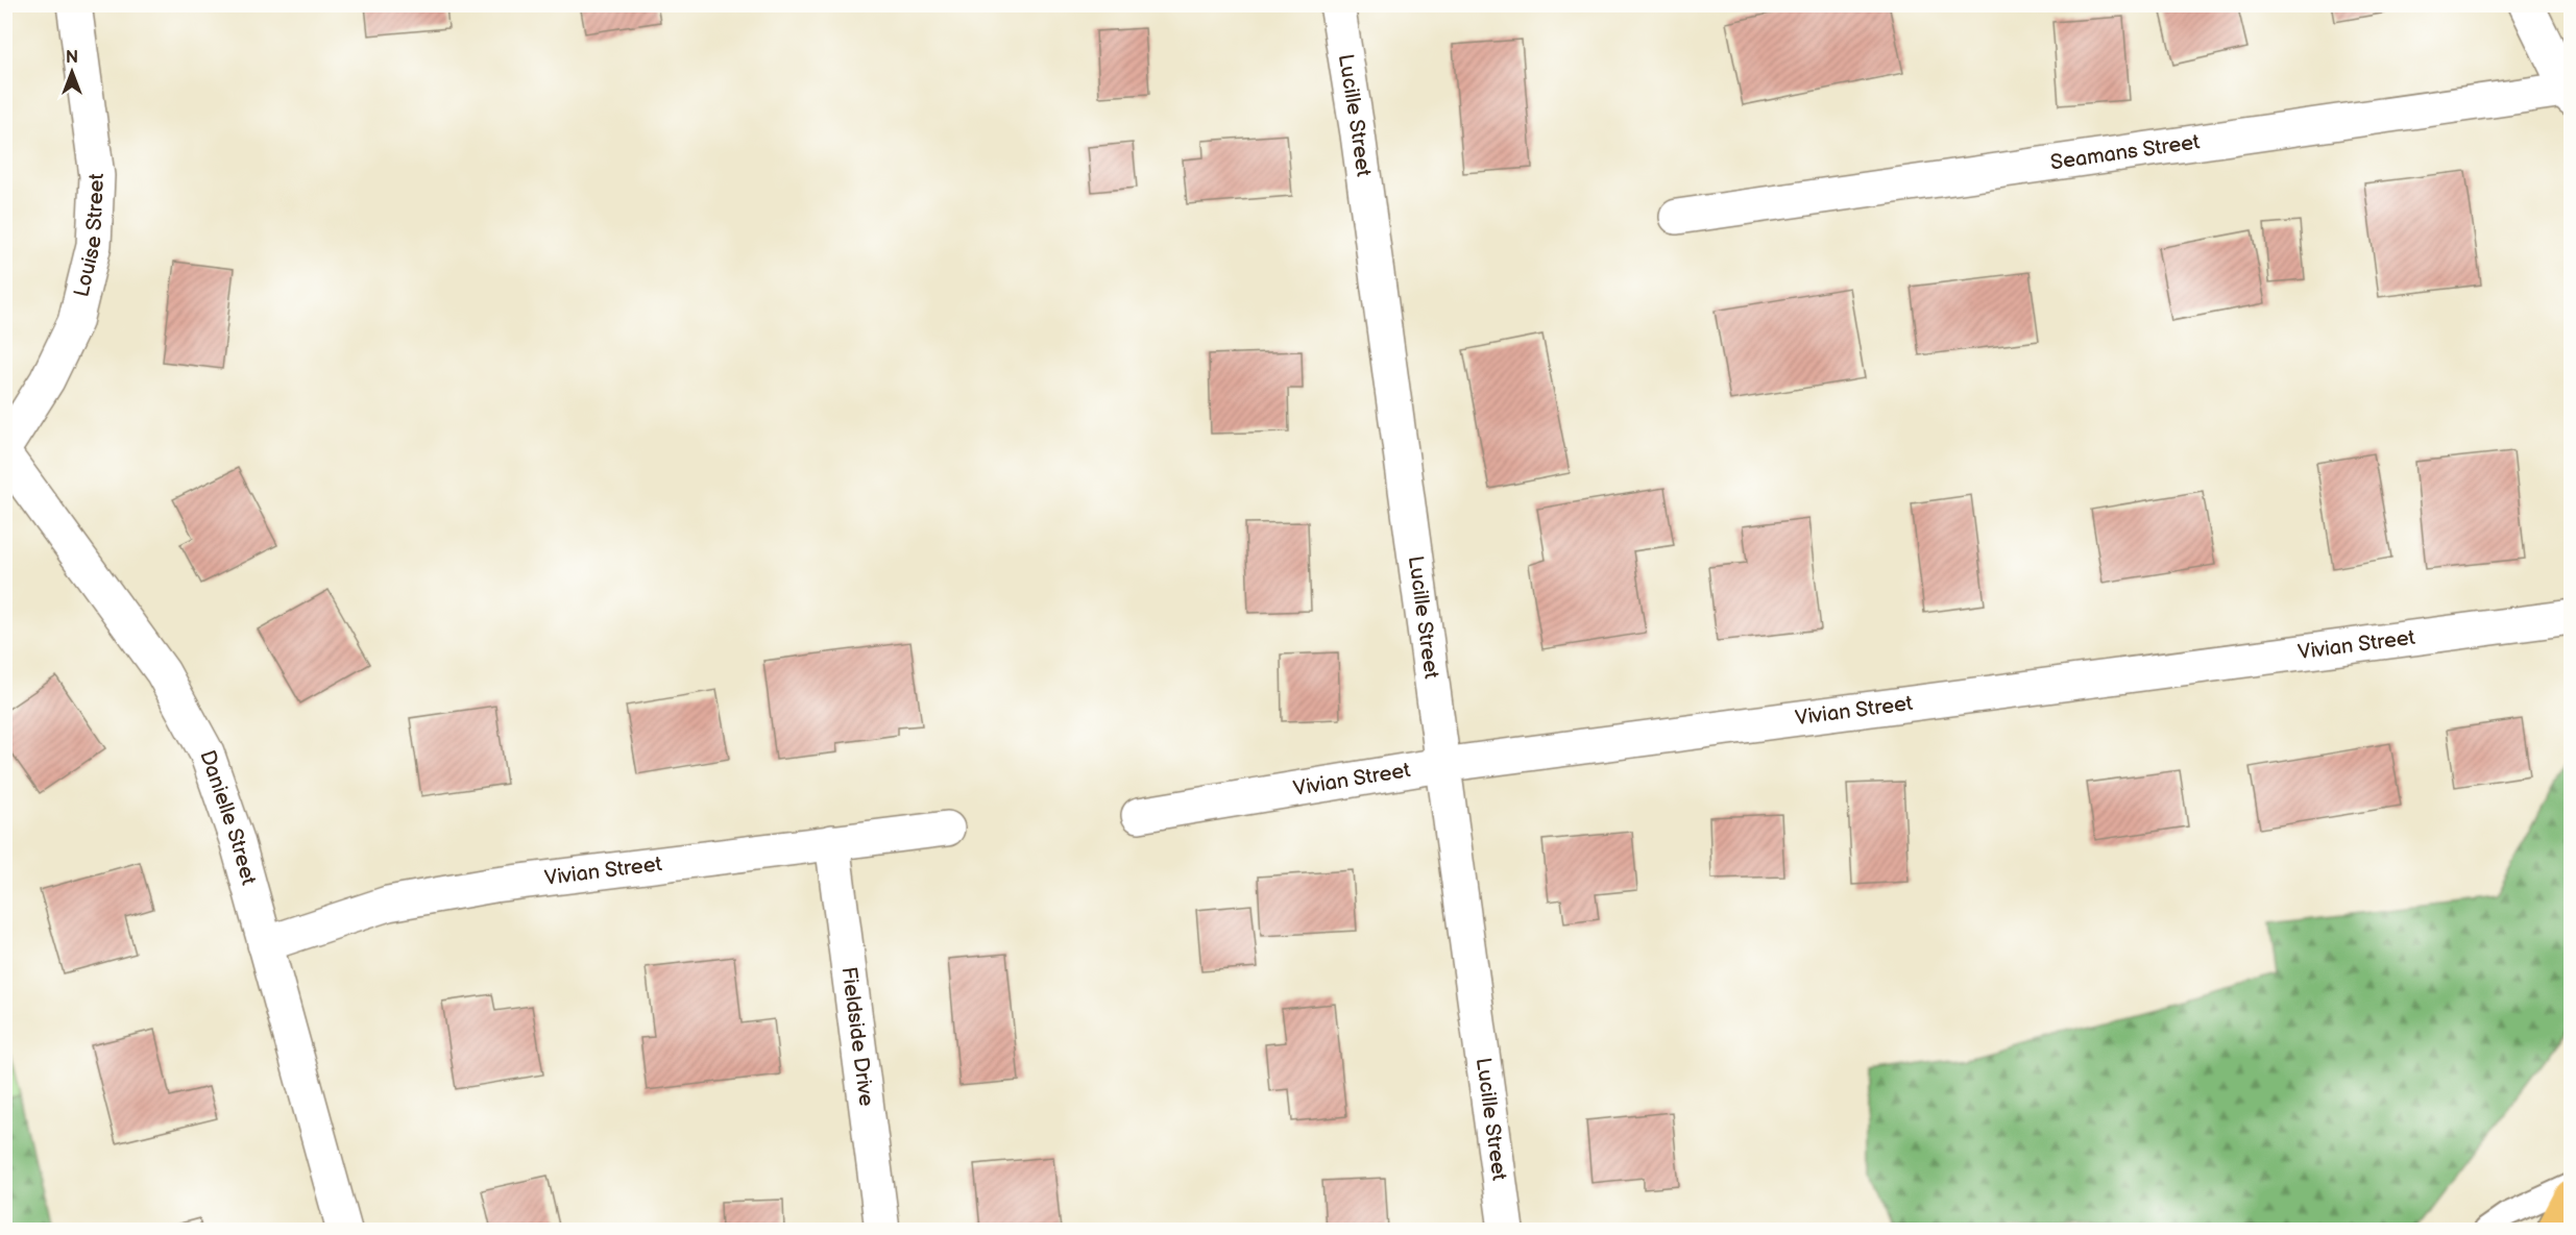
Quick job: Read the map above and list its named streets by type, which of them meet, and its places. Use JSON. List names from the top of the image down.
{
  "streets": {
    "street": [
      "Lucille Street",
      "Seamans Street",
      "Louise Street",
      "Vivian Street",
      "Danielle Street",
      "Fieldside Drive"
    ]
  },
  "crossings": [
    ["Lucille Street", "Vivian Street"],
    ["Vivian Street", "Danielle Street"],
    ["Vivian Street", "Fieldside Drive"]
  ],
  "north": "top"
}
